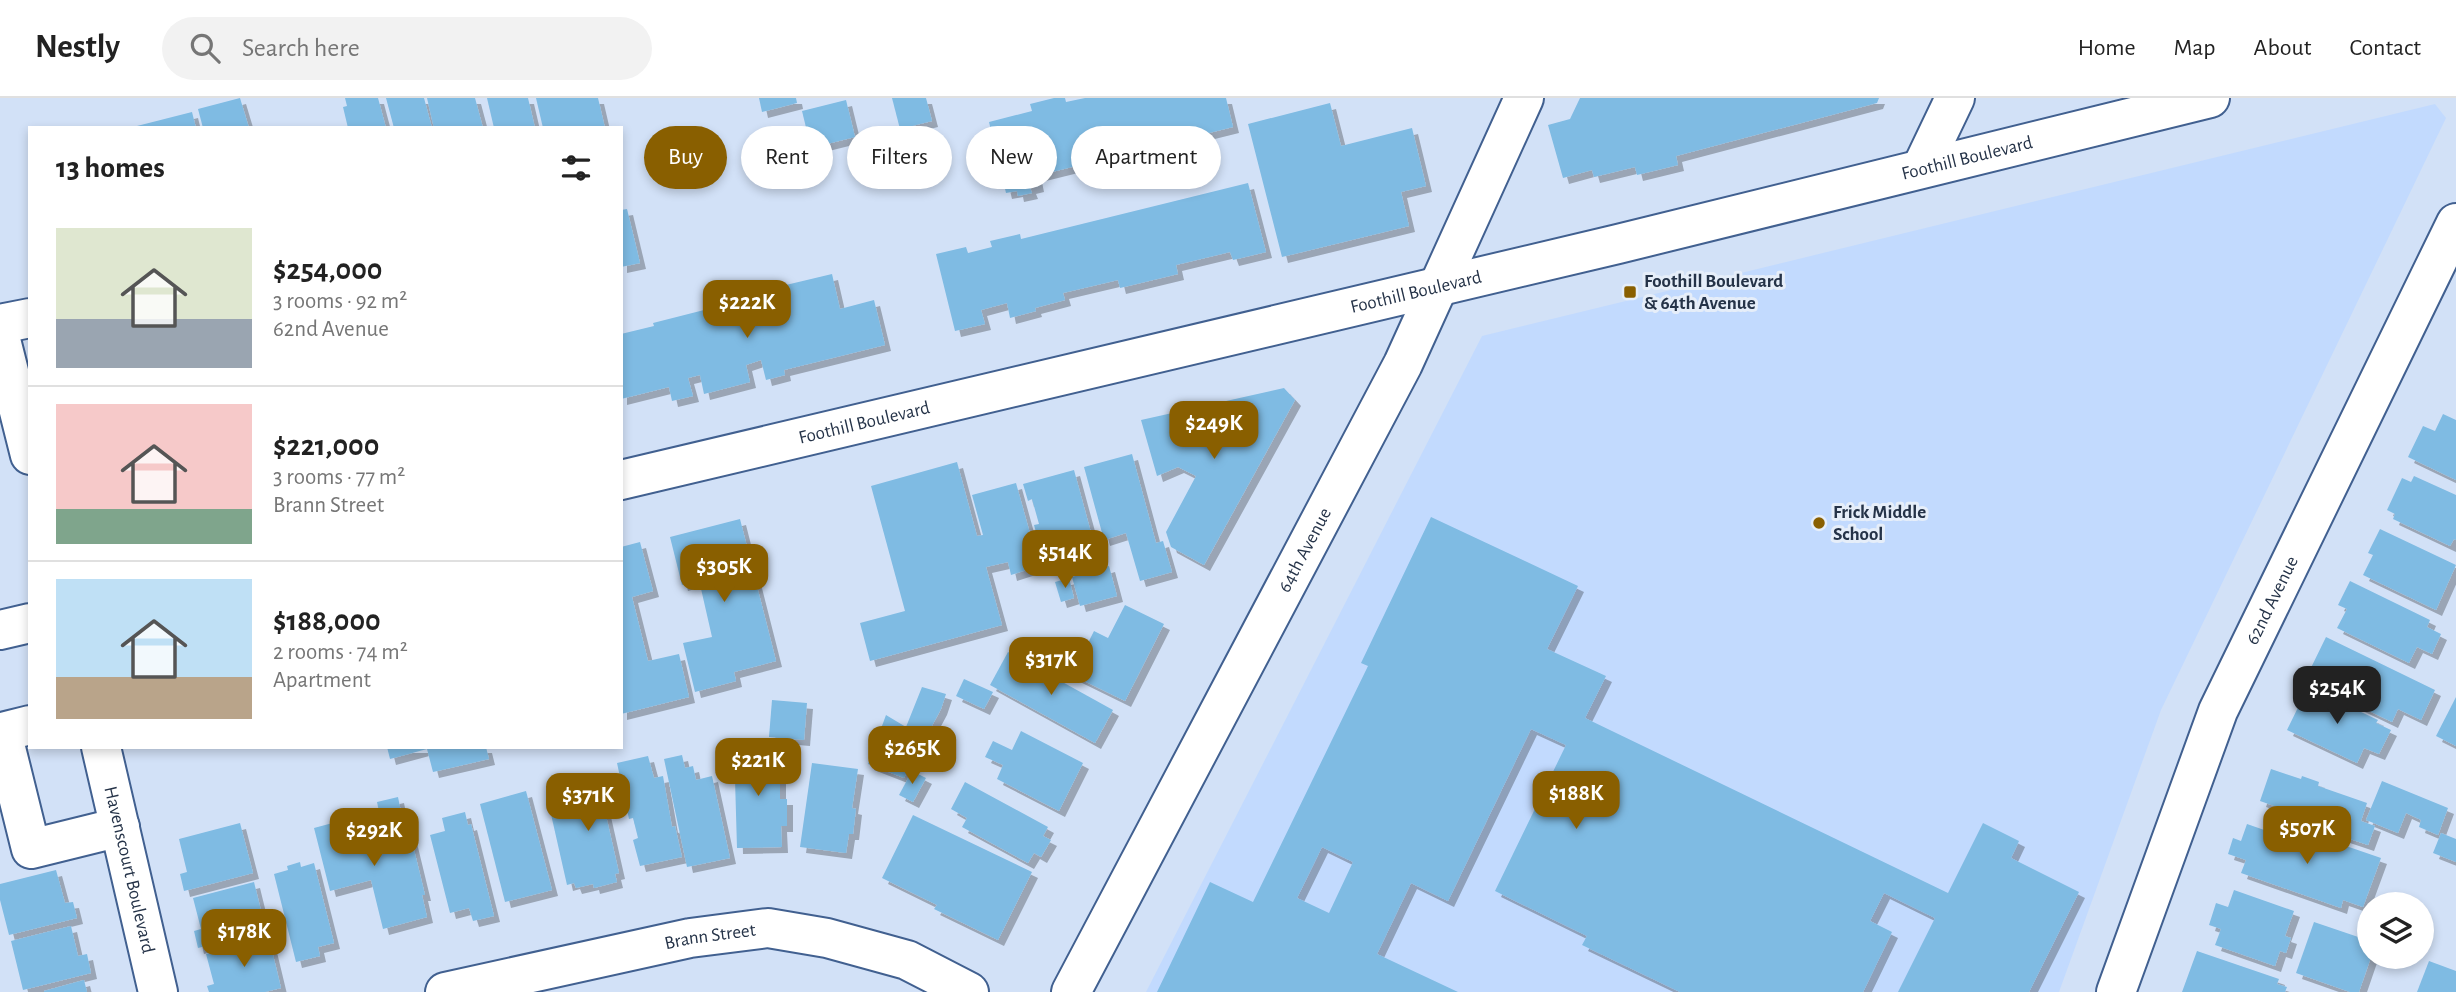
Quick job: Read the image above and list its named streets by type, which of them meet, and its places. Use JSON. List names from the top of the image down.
{
  "streets": {
    "street": [
      "Foothill Boulevard",
      "64th Avenue",
      "62nd Avenue",
      "Havenscourt Boulevard",
      "Brann Street"
    ]
  },
  "crossings": [
    ["Foothill Boulevard", "64th Avenue"]
  ],
  "places": {
    "transit": ["Foothill Boulevard & 64th Avenue"],
    "other": ["Frick Middle School"]
  },
  "page": {
    "header": "Nestly",
    "search": "Search here",
    "nav": [
      "Home",
      "Map",
      "About",
      "Contact"
    ],
    "chip": [
      "Buy",
      "Rent",
      "Filters",
      "New",
      "Apartment"
    ],
    "heading": "13 homes",
    "list": [
      {
        "name": "$254,000",
        "note": "3 rooms · 92 m² · 62nd Avenue"
      },
      {
        "name": "$221,000",
        "note": "3 rooms · 77 m² · Brann Street"
      },
      {
        "name": "$188,000",
        "note": "2 rooms · 74 m² · Apartment"
      }
    ],
    "price": [
      "$222K",
      "$249K",
      "$514K",
      "$305K",
      "$317K",
      "$254K",
      "$265K",
      "$221K",
      "$188K",
      "$371K",
      "$507K",
      "$292K",
      "$178K"
    ]
  }
}
